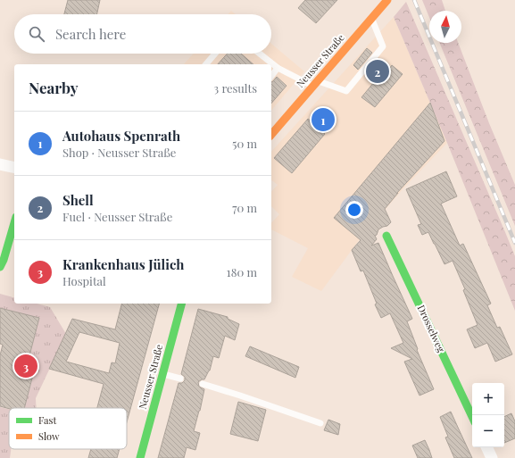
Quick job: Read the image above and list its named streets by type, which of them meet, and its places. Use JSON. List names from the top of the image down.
{
  "streets": {
    "main road": ["Neusser Straße", "Drosselweg"]
  },
  "legend": ["Fast", "Slow"],
  "north": "top",
  "page": {
    "search": "Search here",
    "pins": ["2", "1", "3"],
    "heading": ["Nearby", "3 results"],
    "list": [
      {
        "mark": "1",
        "name": "Autohaus Spenrath",
        "note": "Shop · Neusser Straße",
        "value": "50 m"
      },
      {
        "mark": "2",
        "name": "Shell",
        "note": "Fuel · Neusser Straße",
        "value": "70 m"
      },
      {
        "mark": "3",
        "name": "Krankenhaus Jülich",
        "note": "Hospital",
        "value": "180 m"
      }
    ],
    "map_buttons": ["+", "−"]
  }
}
